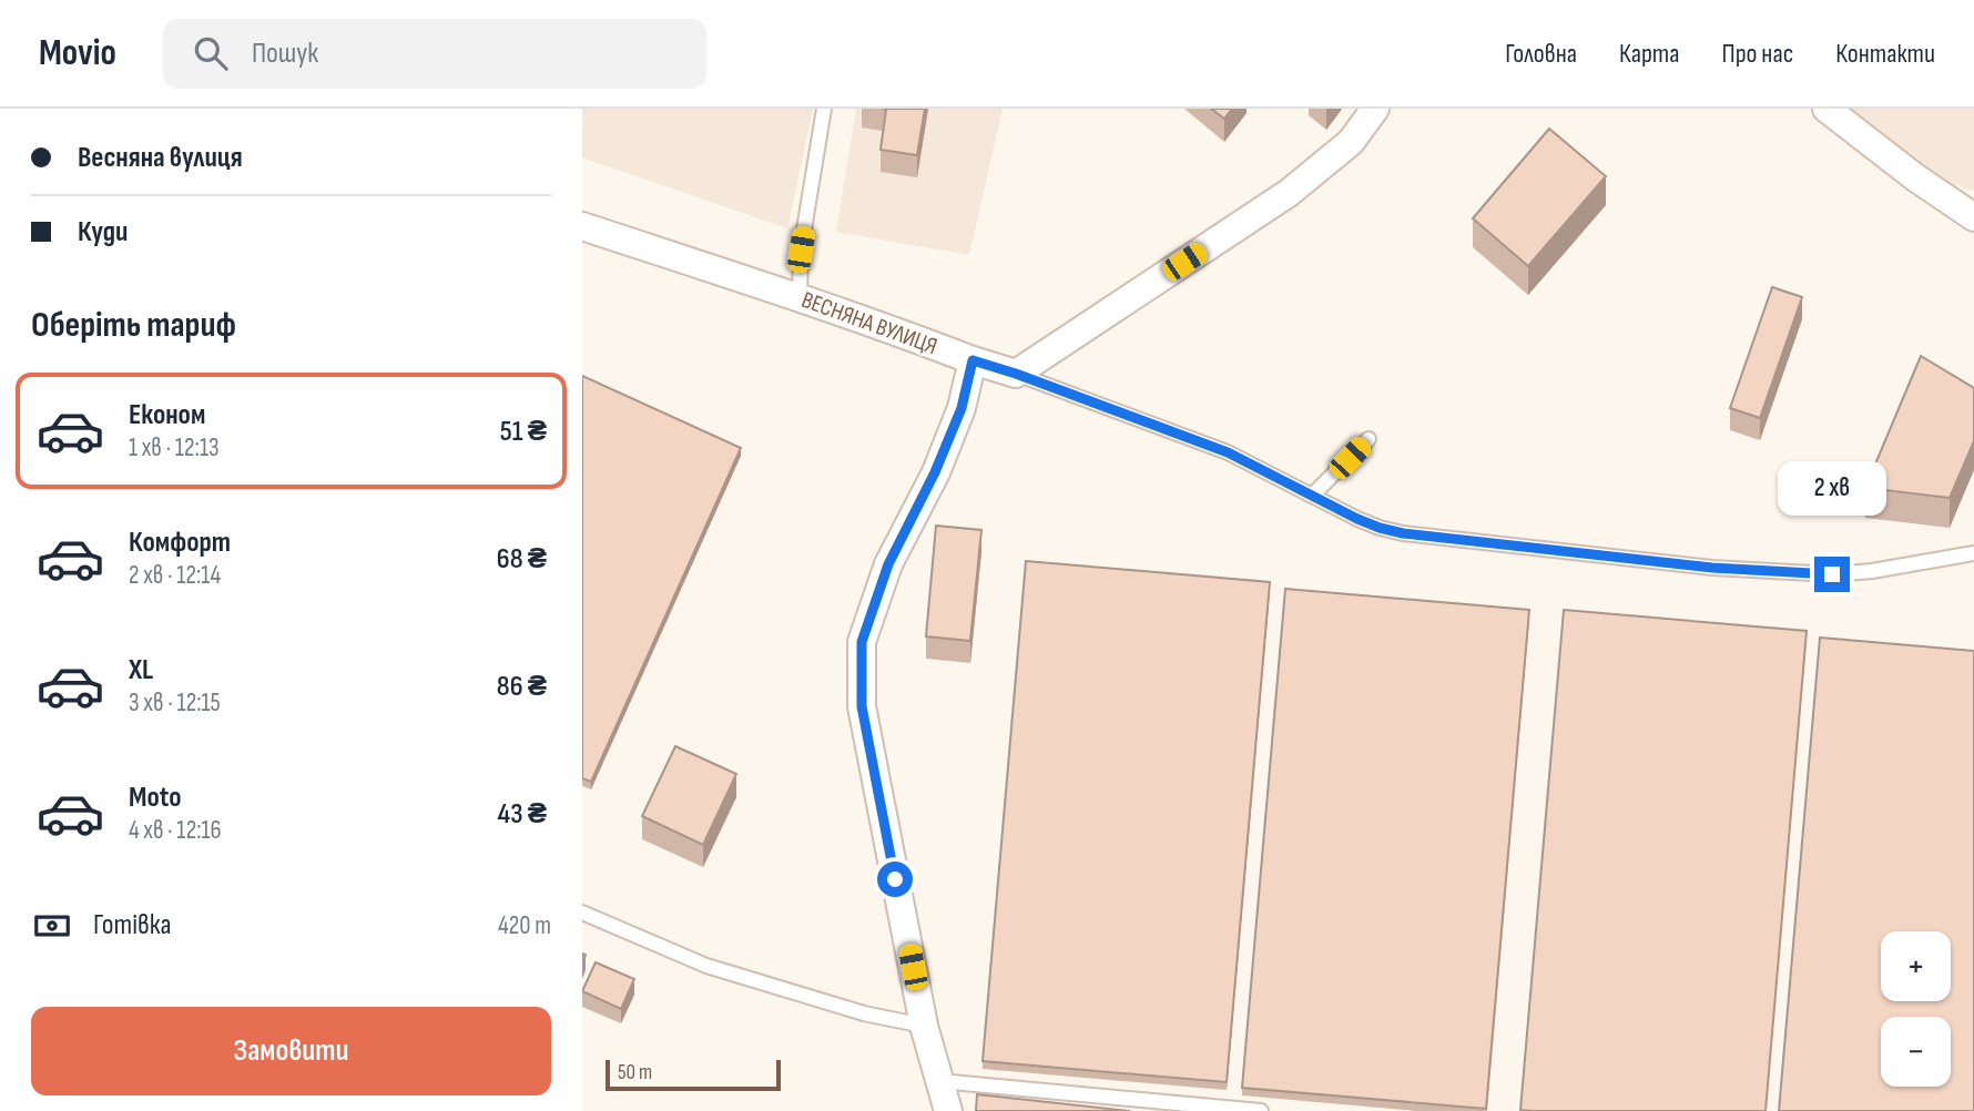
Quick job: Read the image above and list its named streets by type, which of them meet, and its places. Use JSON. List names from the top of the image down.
{
  "streets": {
    "street": ["ВЕСНЯНА ВУЛИЦЯ"]
  },
  "scale_bar": "50 m",
  "page": {
    "header": "Movio",
    "search": "Пошук",
    "nav": [
      "Головна",
      "Карта",
      "Про нас",
      "Контакти"
    ],
    "banner": ["Весняна вулиця", "Куди"],
    "heading": "Оберіть тариф",
    "list": [
      {
        "name": "Економ",
        "note": "1 хв · 12:13",
        "value": "51 ₴"
      },
      {
        "name": "Комфорт",
        "note": "2 хв · 12:14",
        "value": "68 ₴"
      },
      {
        "name": "XL",
        "note": "3 хв · 12:15",
        "value": "86 ₴"
      },
      {
        "name": "Moto",
        "note": "4 хв · 12:16",
        "value": "43 ₴"
      }
    ],
    "bubble": "2 хв",
    "pay": ["Готівка", "420 m"],
    "map_buttons": ["+", "−"],
    "buttons": "Замовити",
    "scale": "50 m"
  }
}
